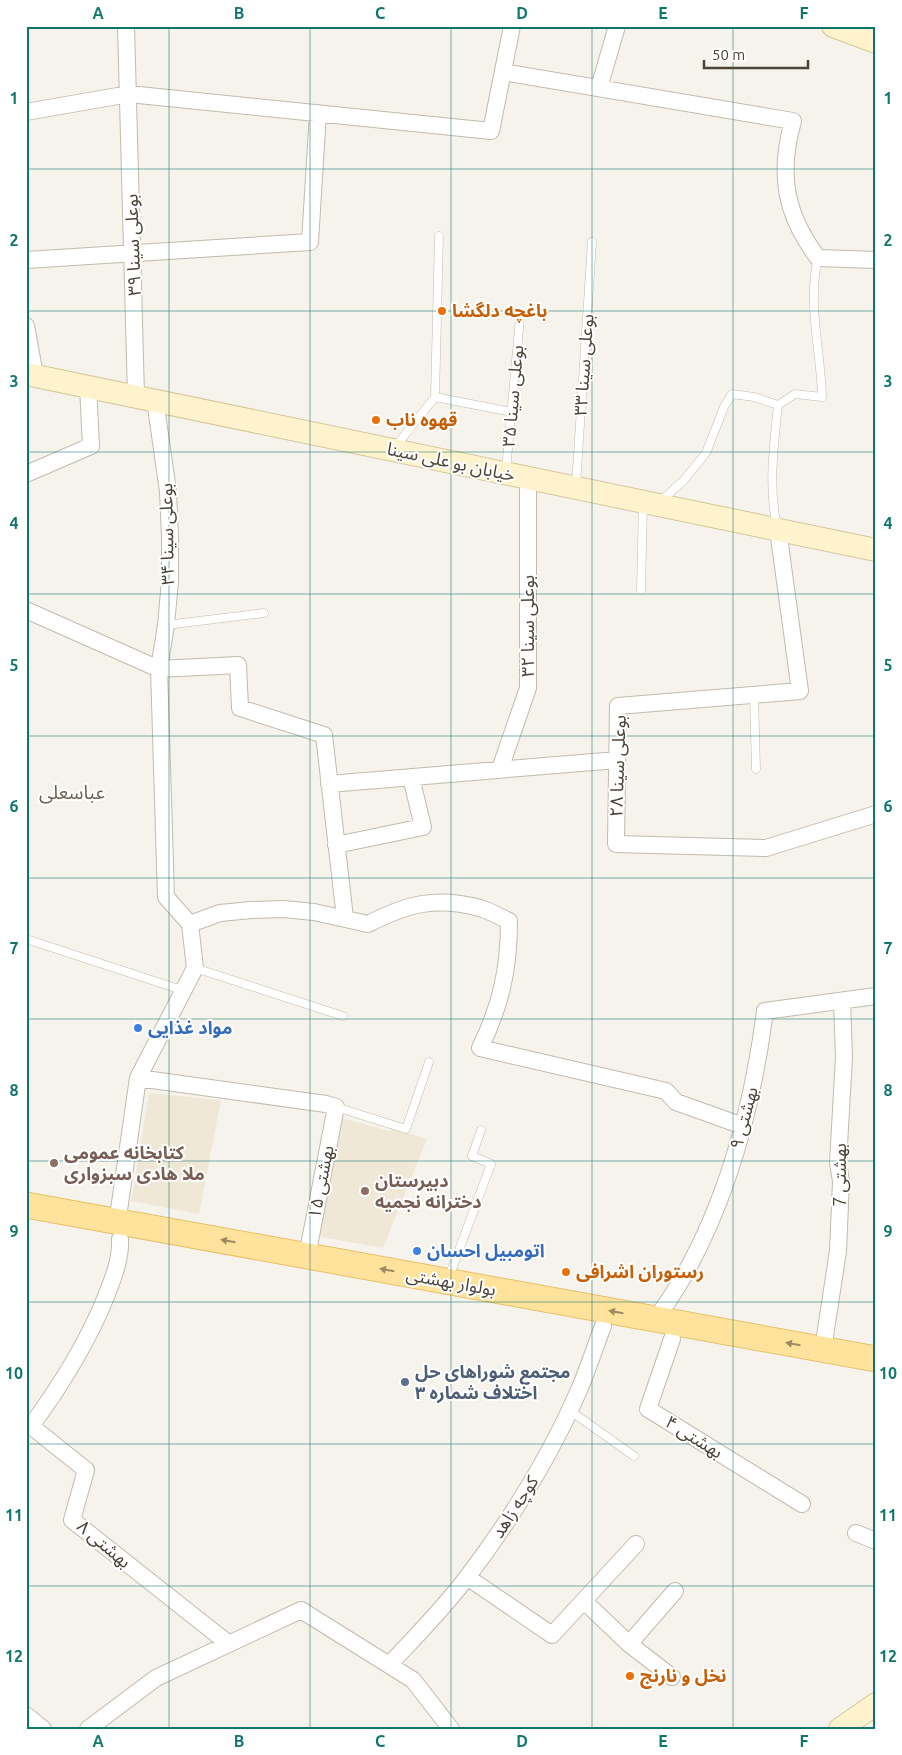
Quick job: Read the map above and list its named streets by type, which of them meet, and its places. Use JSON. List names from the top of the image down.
{
  "streets": {
    "main road": ["خیابان بو علی سینا", "بولوار بهشتی"],
    "street": [
      "بوعلی سینا ۳۹",
      "بوعلی سینا ۳۴",
      "بوعلی سینا ۳۲",
      "بوعلی سینا ۲۸",
      "بهشتی ۹",
      "بهشتی 7",
      "بهشتی ۱۵",
      "بهشتی ۴",
      "کوچه زاهد",
      "بهشتی ۸"
    ],
    "lane": ["بوعلی سینا ۳۳", "بوعلی سینا ۳۵"]
  },
  "crossings": [
    ["بوعلی سینا ۳۹", "خیابان بو علی سینا"],
    ["بوعلی سینا ۳۹", "بوعلی سینا ۳۴"],
    ["بوعلی سینا ۳۳", "خیابان بو علی سینا"],
    ["بوعلی سینا ۳۵", "خیابان بو علی سینا"],
    ["خیابان بو علی سینا", "بوعلی سینا ۳۴"],
    ["خیابان بو علی سینا", "بوعلی سینا ۳۲"],
    ["خیابان بو علی سینا", "بوعلی سینا ۲۸"],
    ["بهشتی ۹", "بهشتی 7"],
    ["بهشتی ۹", "بولوار بهشتی"],
    ["بهشتی 7", "بولوار بهشتی"],
    ["بهشتی ۱۵", "بولوار بهشتی"],
    ["بولوار بهشتی", "بهشتی ۴"],
    ["بولوار بهشتی", "کوچه زاهد"],
    ["بولوار بهشتی", "بهشتی ۸"]
  ],
  "districts": ["عباسعلی"],
  "places": [
    "باغچه دلگشا",
    "قهوه ناب",
    "مواد غذایی",
    "کتابخانه عمومی ملا هادی سبزواری",
    "دبیرستان دخترانه نجمیه",
    "اتومبیل احسان",
    "رستوران اشرافی",
    "مجتمع شوراهای حل اختلاف شماره ۳",
    "نخل و نارنج"
  ],
  "scale_bar": "50 m",
  "grid": {
    "columns": [
      "A",
      "B",
      "C",
      "D",
      "E",
      "F"
    ],
    "rows": [
      "1",
      "2",
      "3",
      "4",
      "5",
      "6",
      "7",
      "8",
      "9",
      "10",
      "11",
      "12"
    ]
  }
}
